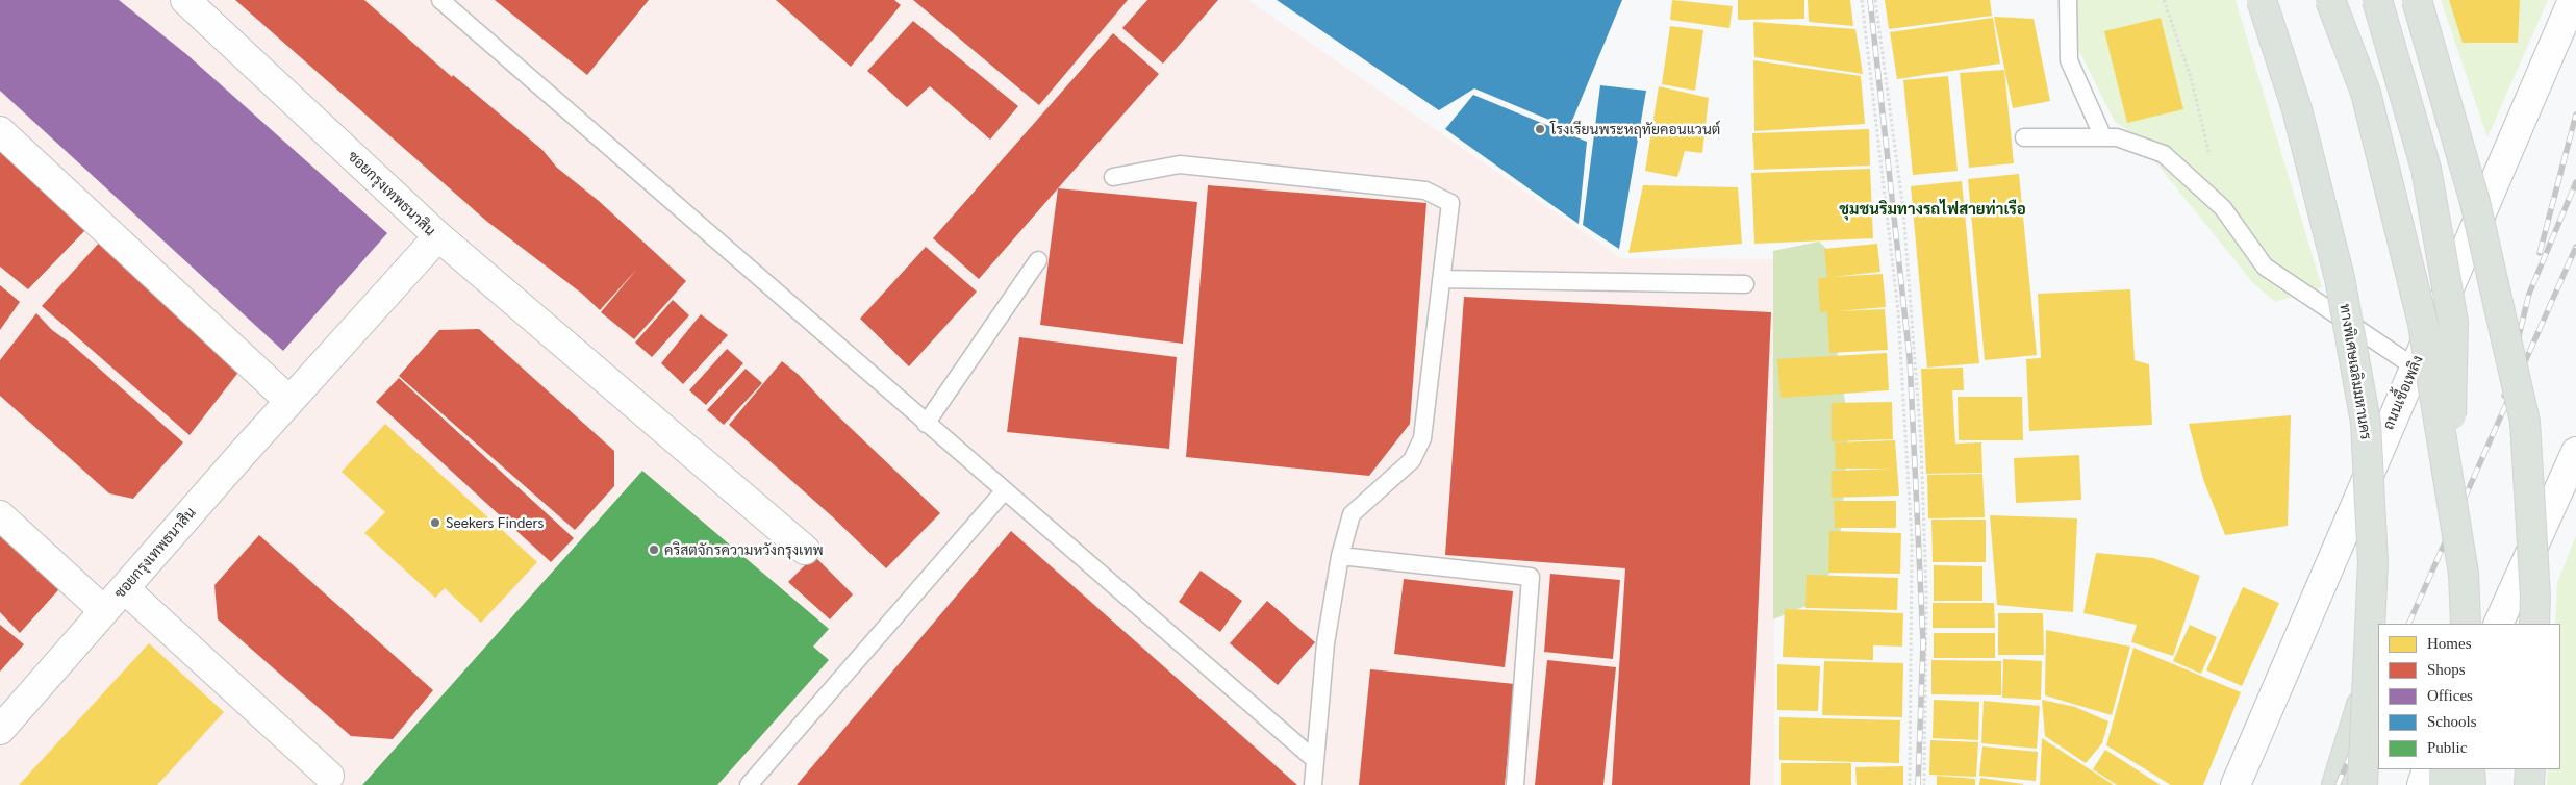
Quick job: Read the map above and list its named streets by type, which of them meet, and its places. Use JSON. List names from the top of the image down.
{
  "streets": {
    "highway": ["ทางพิเศษเฉลิมมหานคร"],
    "street": ["ซอยกรุงเทพธนาสิน", "ถนนเชื้อเพลิง"]
  },
  "districts": ["ชุมชนริมทางรถไฟสายท่าเรือ"],
  "places": ["โรงเรียนพระหฤทัยคอนแวนต์", "Seekers Finders", "คริสตจักรความหวังกรุงเทพ"],
  "legend": [
    "Homes",
    "Shops",
    "Offices",
    "Schools",
    "Public"
  ]
}
